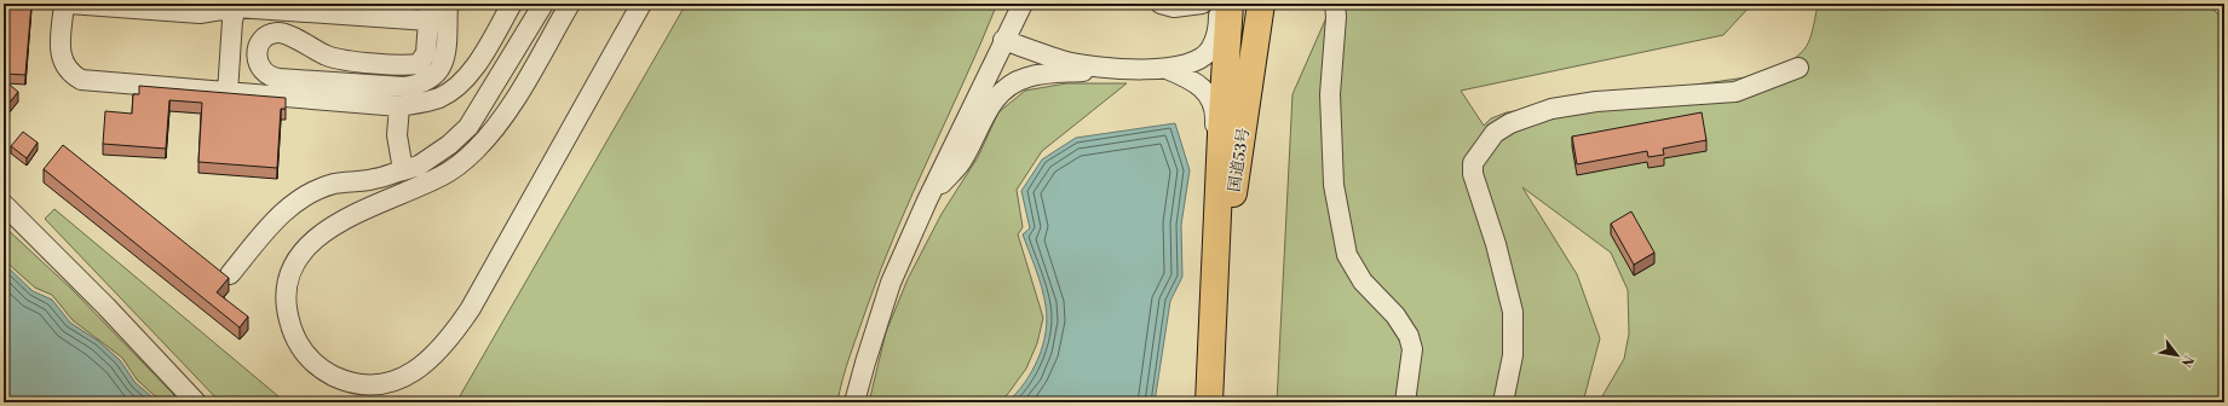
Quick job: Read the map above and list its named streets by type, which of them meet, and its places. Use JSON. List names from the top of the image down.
{
  "streets": {
    "highway": ["国道53号"]
  },
  "north": "bottom right"
}
